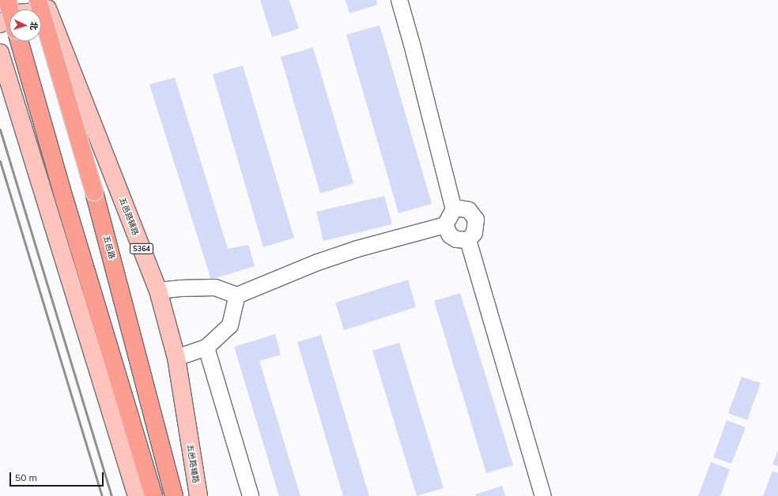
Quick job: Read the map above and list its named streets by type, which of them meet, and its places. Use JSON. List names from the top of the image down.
{
  "streets": {
    "highway": ["五邑路"],
    "main road": ["五邑路辅路", "S364"]
  },
  "crossings": [
    ["五邑路辅路", "五邑路"]
  ],
  "scale_bar": "50 m",
  "north": "right"
}
